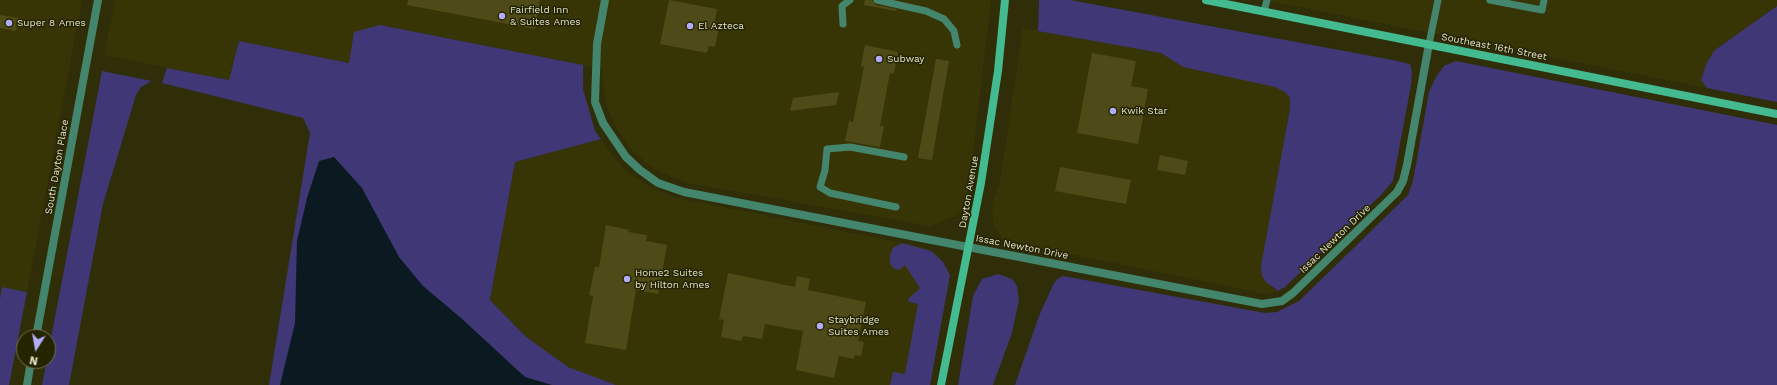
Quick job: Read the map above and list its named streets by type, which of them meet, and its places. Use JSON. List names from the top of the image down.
{
  "streets": {
    "main road": ["Southeast 16th Street", "Dayton Avenue"],
    "street": ["South Dayton Place", "Issac Newton Drive"]
  },
  "crossings": [
    ["Southeast 16th Street", "Issac Newton Drive"],
    ["Dayton Avenue", "Issac Newton Drive"]
  ],
  "places": [
    "Fairfield Inn & Suites Ames",
    "Super 8 Ames",
    "El Azteca",
    "Subway",
    "Kwik Star",
    "Home2 Suites by Hilton Ames",
    "Staybridge Suites Ames"
  ],
  "north": "bottom"
}
